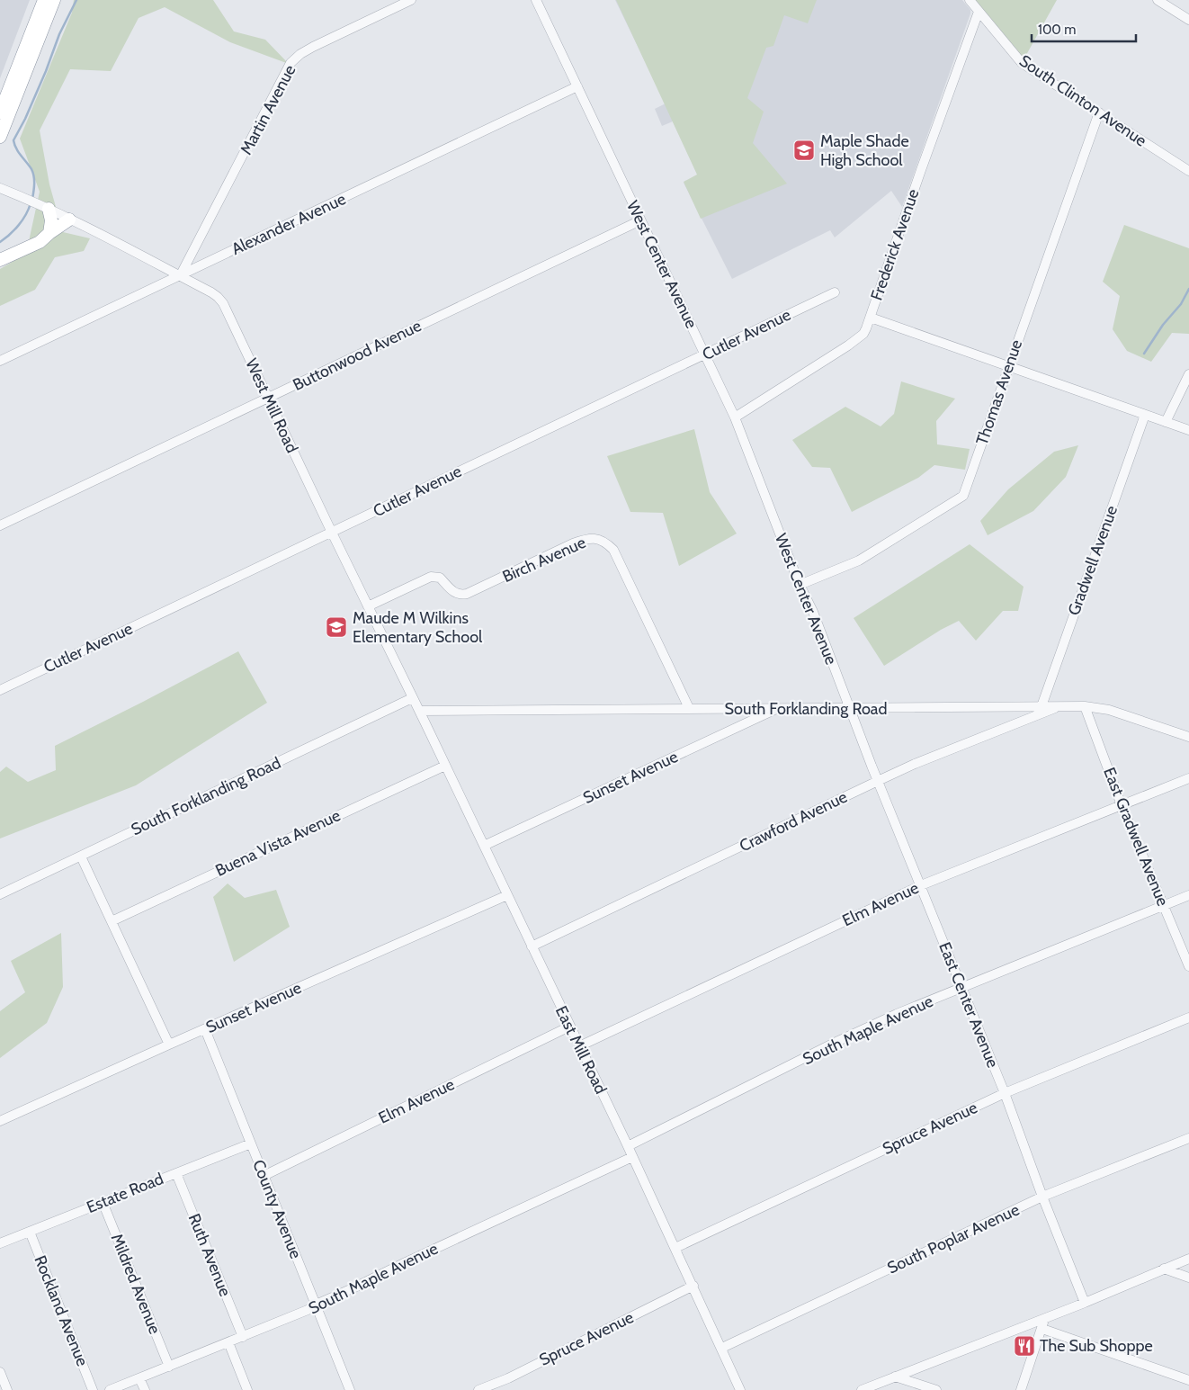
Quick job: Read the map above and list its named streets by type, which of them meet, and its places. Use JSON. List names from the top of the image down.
{
  "streets": {
    "street": [
      "South Clinton Avenue",
      "Martin Avenue",
      "Alexander Avenue",
      "Frederick Avenue",
      "West Center Avenue",
      "Cutler Avenue",
      "Buttonwood Avenue",
      "Thomas Avenue",
      "West Mill Road",
      "Birch Avenue",
      "Gradwell Avenue",
      "South Forklanding Road",
      "Sunset Avenue",
      "Crawford Avenue",
      "East Gradwell Avenue",
      "Buena Vista Avenue",
      "Elm Avenue",
      "East Center Avenue",
      "South Maple Avenue",
      "East Mill Road",
      "Spruce Avenue",
      "Estate Road",
      "County Avenue",
      "South Poplar Avenue",
      "Ruth Avenue",
      "Mildred Avenue",
      "Rockland Avenue"
    ]
  },
  "crossings": [
    ["South Clinton Avenue", "Frederick Avenue"],
    ["South Clinton Avenue", "Thomas Avenue"],
    ["Martin Avenue", "Alexander Avenue"],
    ["Martin Avenue", "West Mill Road"],
    ["Alexander Avenue", "West Center Avenue"],
    ["Alexander Avenue", "West Mill Road"],
    ["Frederick Avenue", "West Center Avenue"],
    ["West Center Avenue", "Cutler Avenue"],
    ["West Center Avenue", "Buttonwood Avenue"],
    ["West Center Avenue", "Thomas Avenue"],
    ["West Center Avenue", "South Forklanding Road"],
    ["West Center Avenue", "East Center Avenue"],
    ["Cutler Avenue", "West Mill Road"],
    ["Buttonwood Avenue", "West Mill Road"],
    ["West Mill Road", "Birch Avenue"],
    ["West Mill Road", "South Forklanding Road"],
    ["West Mill Road", "East Mill Road"],
    ["Birch Avenue", "South Forklanding Road"],
    ["Gradwell Avenue", "South Forklanding Road"],
    ["South Forklanding Road", "Sunset Avenue"],
    ["South Forklanding Road", "Crawford Avenue"],
    ["South Forklanding Road", "East Gradwell Avenue"],
    ["South Forklanding Road", "East Center Avenue"],
    ["South Forklanding Road", "East Mill Road"],
    ["Sunset Avenue", "East Mill Road"],
    ["Sunset Avenue", "County Avenue"],
    ["Crawford Avenue", "East Center Avenue"],
    ["Crawford Avenue", "East Mill Road"],
    ["East Gradwell Avenue", "Elm Avenue"],
    ["East Gradwell Avenue", "South Maple Avenue"],
    ["Buena Vista Avenue", "East Mill Road"],
    ["Elm Avenue", "East Center Avenue"],
    ["Elm Avenue", "East Mill Road"],
    ["Elm Avenue", "County Avenue"],
    ["East Center Avenue", "South Maple Avenue"],
    ["East Center Avenue", "Spruce Avenue"],
    ["East Center Avenue", "South Poplar Avenue"],
    ["South Maple Avenue", "East Mill Road"],
    ["South Maple Avenue", "County Avenue"],
    ["South Maple Avenue", "Ruth Avenue"],
    ["South Maple Avenue", "Mildred Avenue"],
    ["East Mill Road", "Spruce Avenue"],
    ["East Mill Road", "South Poplar Avenue"],
    ["Estate Road", "County Avenue"],
    ["Estate Road", "Ruth Avenue"],
    ["Estate Road", "Mildred Avenue"],
    ["Estate Road", "Rockland Avenue"]
  ],
  "places": {
    "school or university": ["Maple Shade High School", "Maude M Wilkins Elementary School"],
    "restaurant": ["The Sub Shoppe"]
  },
  "scale_bar": "100 m"
}
